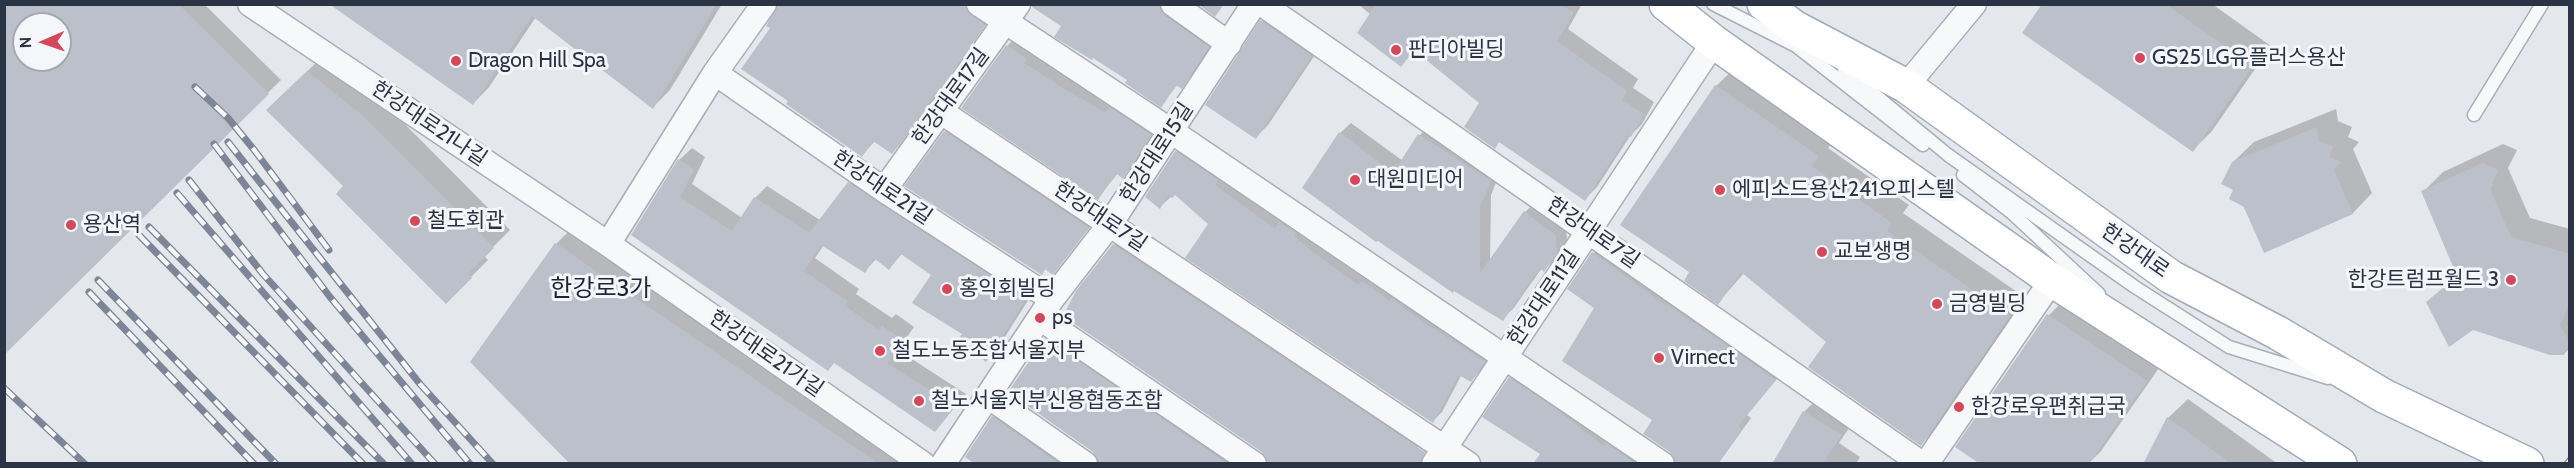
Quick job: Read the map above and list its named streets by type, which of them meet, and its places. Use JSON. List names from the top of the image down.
{
  "streets": {
    "main road": ["한강대로"],
    "street": [
      "한강대로17길",
      "한강대로21나길",
      "한강대로15길",
      "한강대로21길",
      "한강대로7길",
      "한강대로11길",
      "한강대로21가길"
    ]
  },
  "crossings": [
    ["한강대로17길", "한강대로21길"],
    ["한강대로17길", "한강대로7길"],
    ["한강대로21나길", "한강대로21가길"],
    ["한강대로15길", "한강대로21길"],
    ["한강대로15길", "한강대로7길"],
    ["한강대로7길", "한강대로11길"]
  ],
  "districts": ["한강로3가"],
  "places": [
    "판디아빌딩",
    "GS25 LG유플러스용산",
    "Dragon Hill Spa",
    "대원미디어",
    "에피소드용산241오피스텔",
    "철도회관",
    "용산역",
    "교보생명",
    "한강트럼프월드 3",
    "홍익회빌딩",
    "금영빌딩",
    "ps",
    "철도노동조합서울지부",
    "Virnect",
    "철노서울지부신용협동조합",
    "한강로우편취급국"
  ],
  "north": "left"
}
